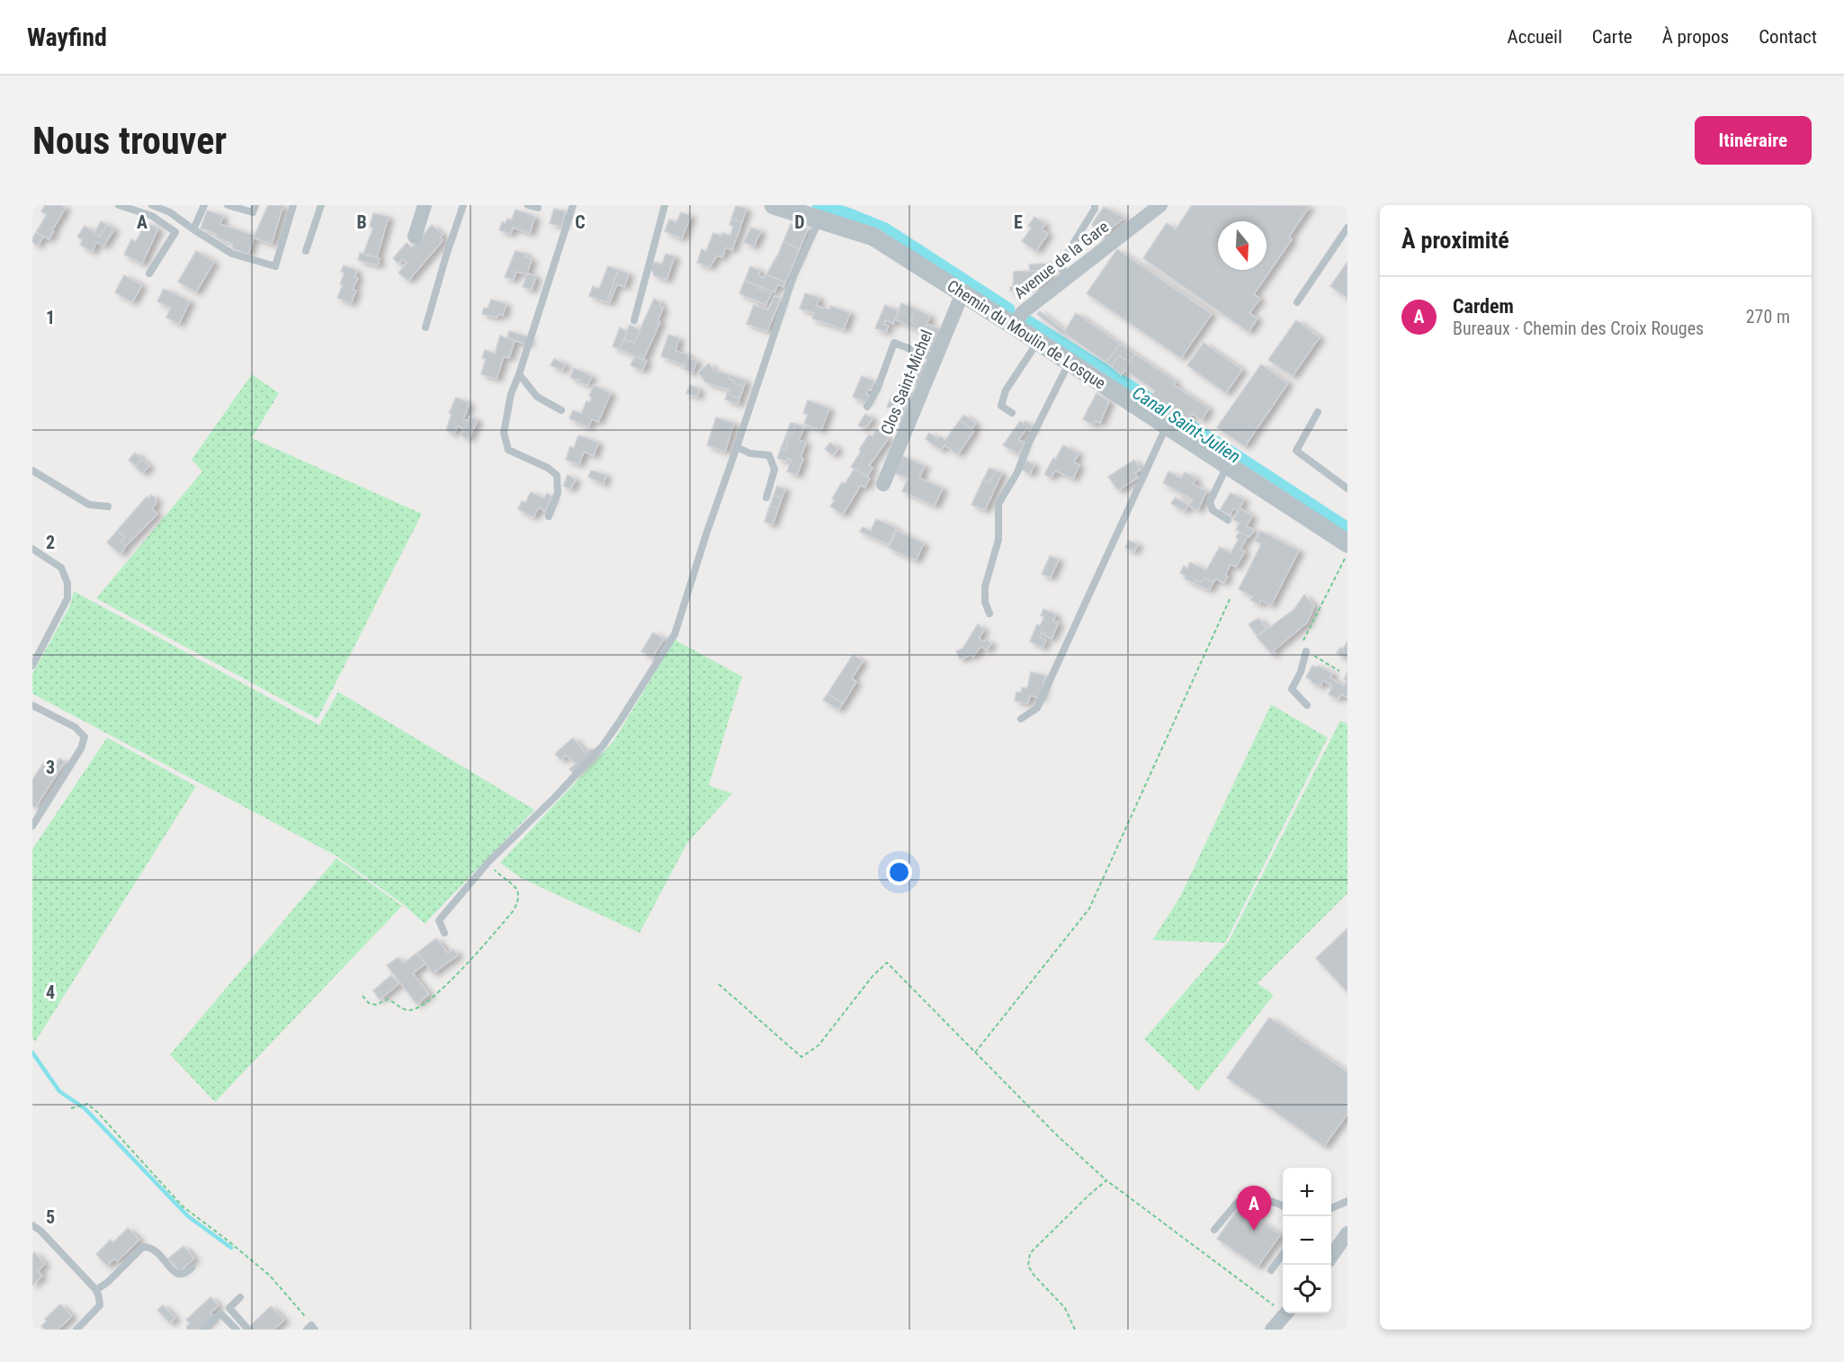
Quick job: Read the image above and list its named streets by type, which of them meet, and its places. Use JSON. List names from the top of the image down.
{
  "streets": {
    "street": ["Avenue de la Gare", "Chemin du Moulin de Losque", "Clos Saint-Michel"]
  },
  "crossings": [
    ["Avenue de la Gare", "Chemin du Moulin de Losque"],
    ["Chemin du Moulin de Losque", "Clos Saint-Michel"]
  ],
  "water": ["Canal Saint-Julien"],
  "north": "bottom",
  "page": {
    "header": "Wayfind",
    "nav": [
      "Accueil",
      "Carte",
      "À propos",
      "Contact"
    ],
    "buttons": "Itinéraire",
    "title": "Nous trouver",
    "heading": "À proximité",
    "list": [
      {
        "mark": "A",
        "name": "Cardem",
        "note": "Bureaux · Chemin des Croix Rouges",
        "value": "270 m"
      }
    ],
    "map_buttons": ["+", "−"],
    "pins": "A"
  },
  "grid": {
    "columns": [
      "A",
      "B",
      "C",
      "D",
      "E"
    ],
    "rows": [
      "1",
      "2",
      "3",
      "4",
      "5"
    ]
  }
}
